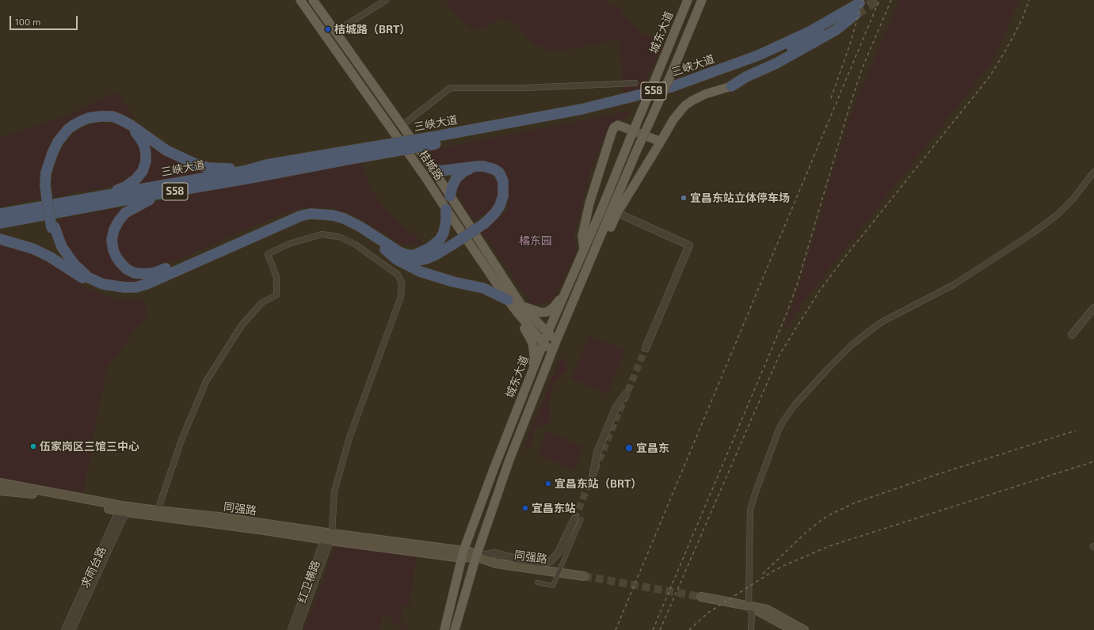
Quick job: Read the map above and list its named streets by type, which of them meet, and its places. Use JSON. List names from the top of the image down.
{
  "streets": {
    "highway": ["三峡大道", "S58"],
    "main road": ["城东大道", "桔城路", "同强路"],
    "street": ["求雨台路", "红卫横路"]
  },
  "crossings": [
    ["城东大道", "桔城路"],
    ["城东大道", "同强路"],
    ["同强路", "求雨台路"],
    ["同强路", "红卫横路"]
  ],
  "parks": ["橘东园"],
  "places": [
    "桔城路（BRT）",
    "宜昌东站立体停车场",
    "伍家岗区三馆三中心",
    "宜昌东",
    "宜昌东站（BRT）",
    "宜昌东站"
  ],
  "scale_bar": "100 m"
}
